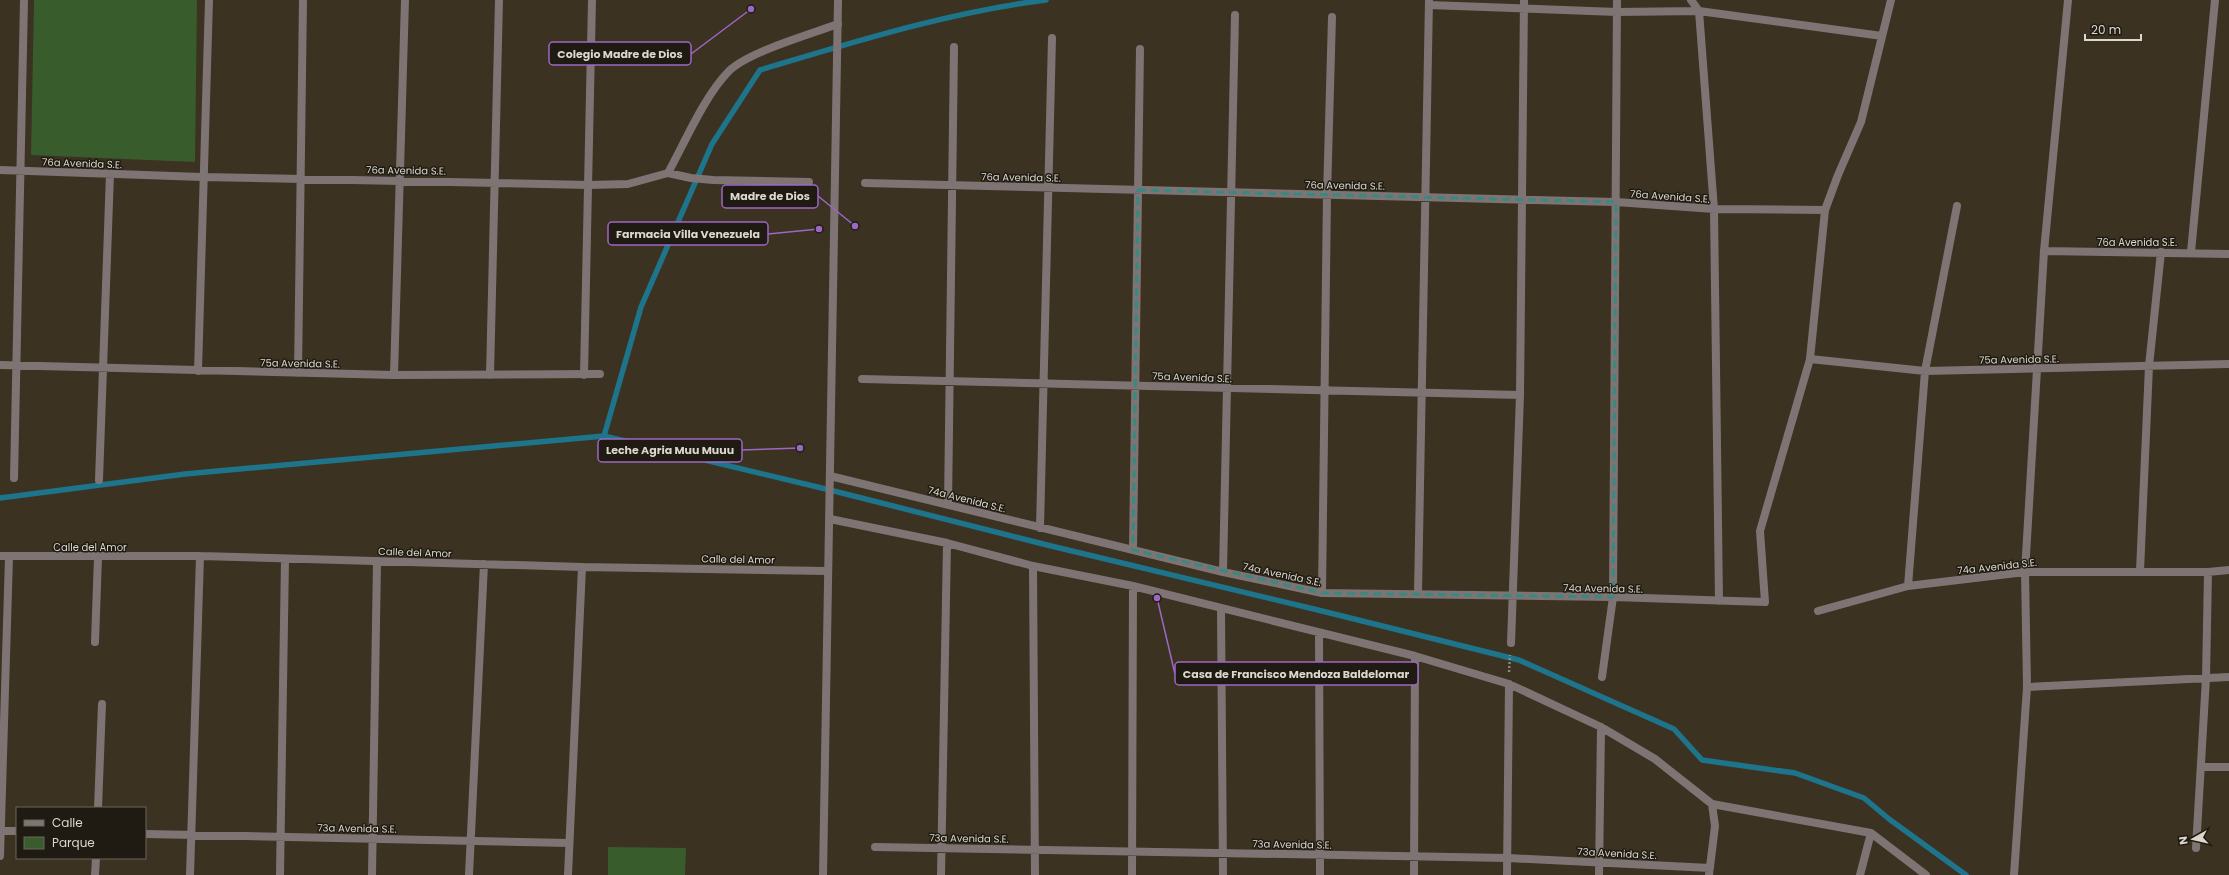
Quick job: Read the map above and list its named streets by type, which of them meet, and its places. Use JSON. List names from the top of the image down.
{
  "streets": {
    "street": [
      "76a Avenida S.E.",
      "75a Avenida S.E.",
      "74a Avenida S.E.",
      "Calle del Amor",
      "73a Avenida S.E."
    ]
  },
  "crossings": [
    ["75a Avenida S.E.", "74a Avenida S.E."]
  ],
  "places": [
    "Colegio Madre de Dios",
    "Madre de Dios",
    "Farmacia Villa Venezuela",
    "Leche Agria Muu Muuu",
    "Casa de Francisco Mendoza Baldelomar"
  ],
  "legend": ["Calle", "Parque"],
  "scale_bar": "20 m",
  "north": "left"
}
